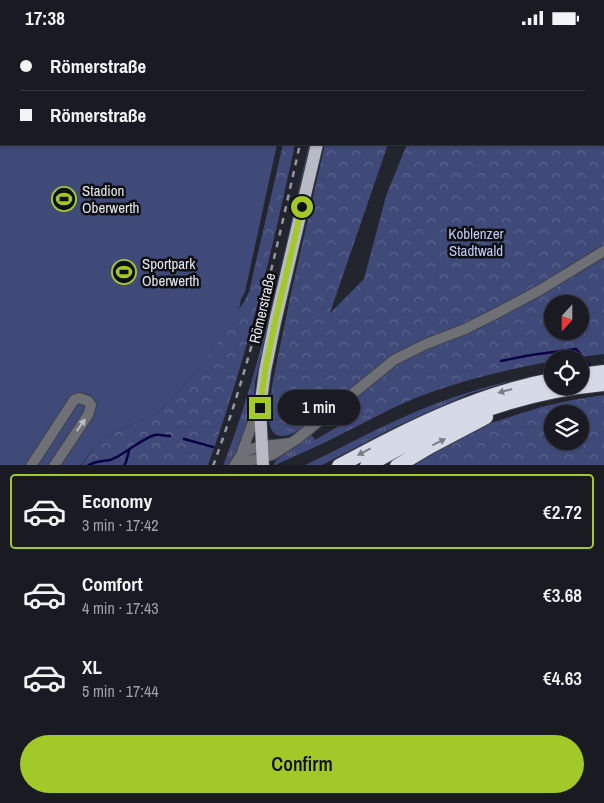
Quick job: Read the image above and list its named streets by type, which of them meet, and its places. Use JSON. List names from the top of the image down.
{
  "streets": {
    "main road": ["Römerstraße"]
  },
  "parks": ["Koblenzer Stadtwald"],
  "places": {
    "sports": ["Stadion Oberwerth", "Sportpark Oberwerth"]
  },
  "north": "bottom",
  "page": {
    "status": "17:38",
    "banner": ["Römerstraße", "Römerstraße"],
    "bubble": "1 min",
    "list": [
      {
        "name": "Economy",
        "note": "3 min · 17:42",
        "value": "€2.72"
      },
      {
        "name": "Comfort",
        "note": "4 min · 17:43",
        "value": "€3.68"
      },
      {
        "name": "XL",
        "note": "5 min · 17:44",
        "value": "€4.63"
      }
    ],
    "buttons": "Confirm"
  }
}
